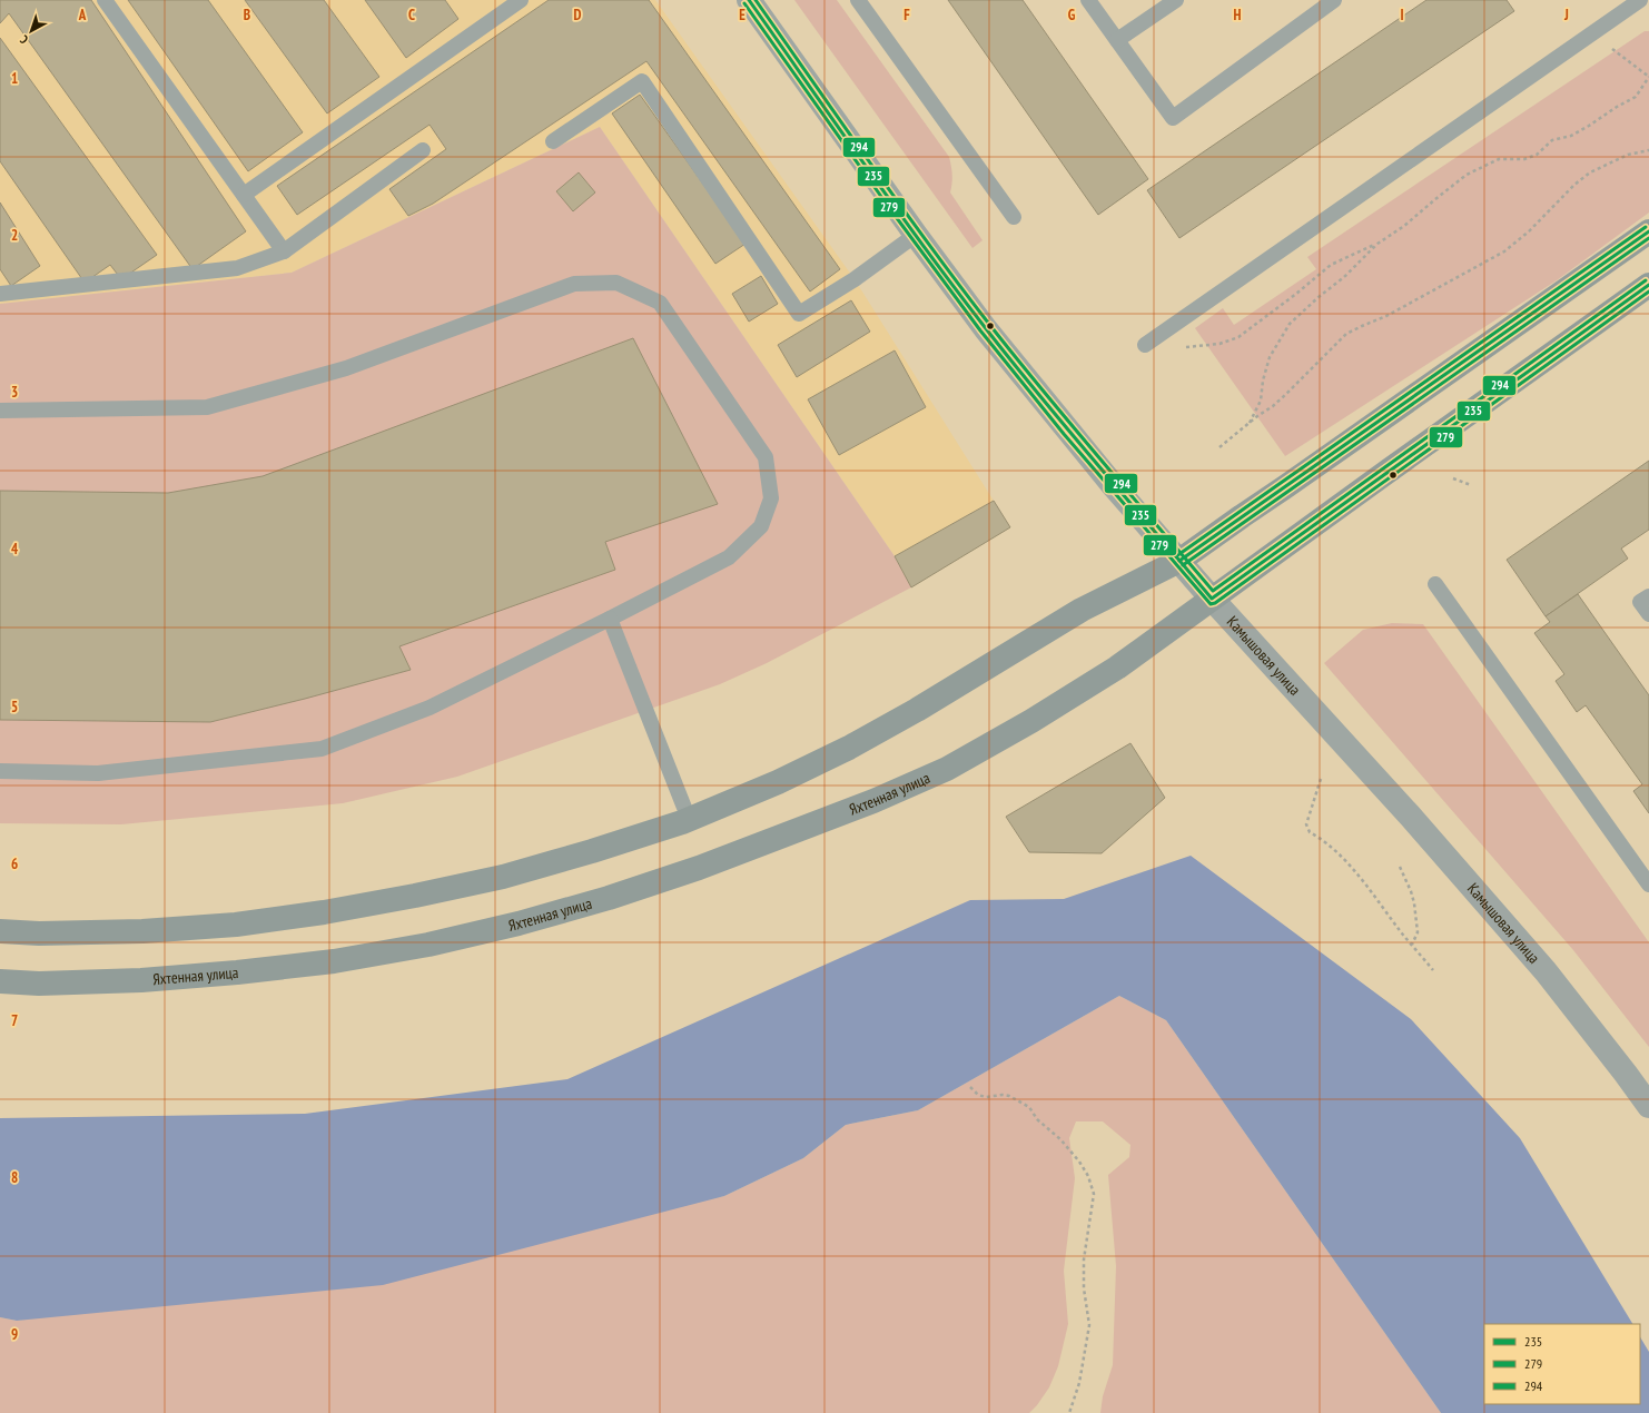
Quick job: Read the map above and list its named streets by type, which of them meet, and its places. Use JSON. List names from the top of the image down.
{
  "streets": {
    "main road": ["Яхтенная улица"],
    "street": ["Камышовая улица"]
  },
  "crossings": [
    ["Камышовая улица", "Яхтенная улица"]
  ],
  "lines": ["transit line 235", "transit line 294", "transit line 279"],
  "legend": ["235", "279", "294"],
  "north": "bottom left",
  "grid": {
    "columns": [
      "A",
      "B",
      "C",
      "D",
      "E",
      "F",
      "G",
      "H",
      "I",
      "J"
    ],
    "rows": [
      "1",
      "2",
      "3",
      "4",
      "5",
      "6",
      "7",
      "8",
      "9"
    ]
  }
}
